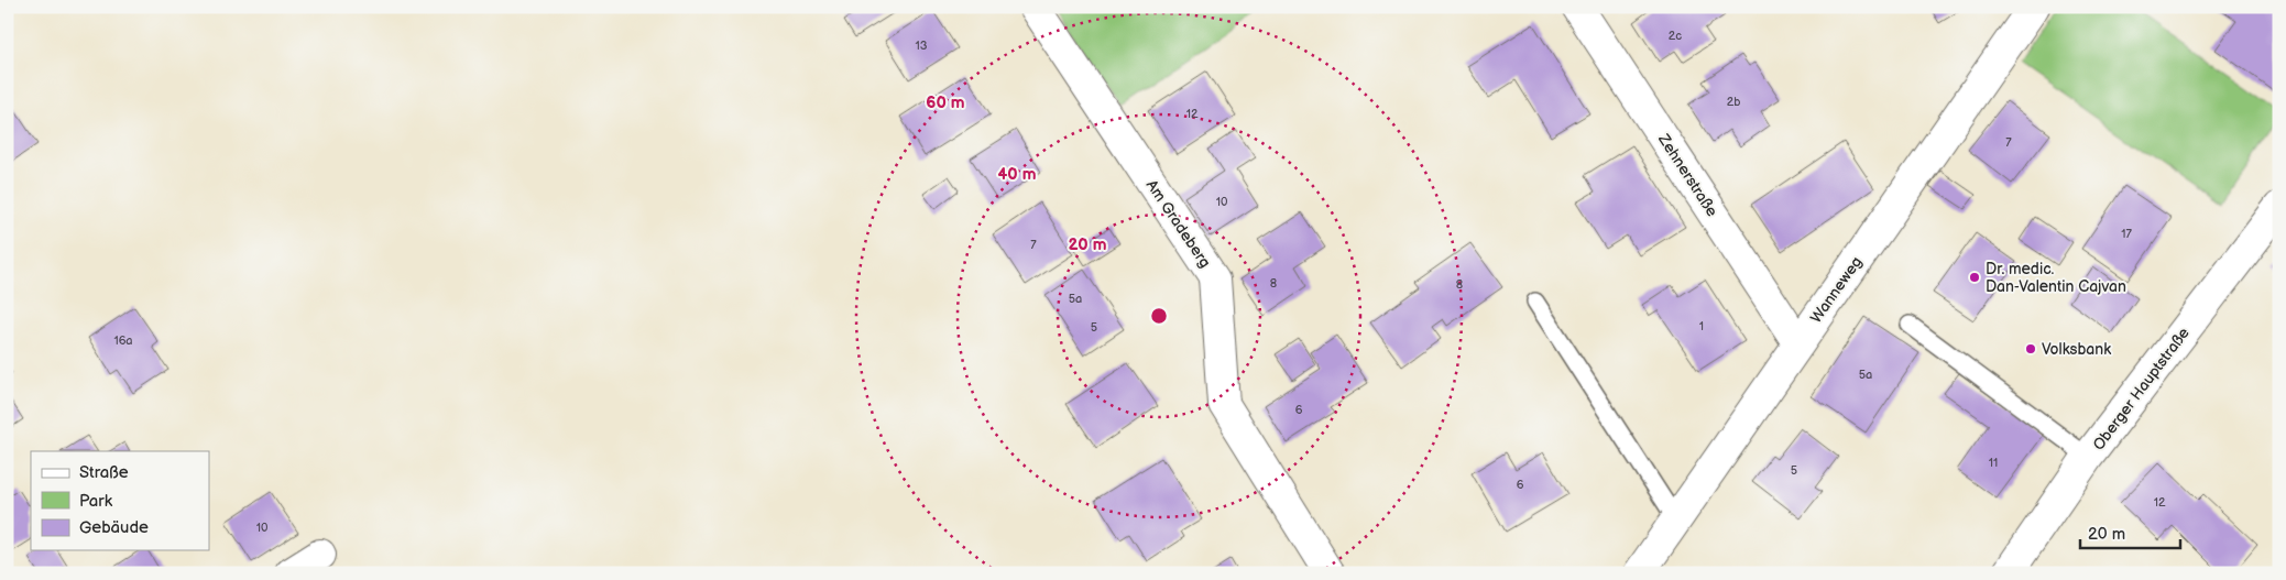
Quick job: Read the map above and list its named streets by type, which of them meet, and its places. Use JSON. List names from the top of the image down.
{
  "streets": {
    "street": [
      "Zehnerstraße",
      "Am Gradeberg",
      "Wanneweg",
      "Oberger Hauptstraße"
    ]
  },
  "crossings": [
    ["Zehnerstraße", "Wanneweg"]
  ],
  "places": ["Dr. medic. Dan-Valentin Cajvan", "Volksbank"],
  "house_numbers": [
    "2c",
    "13",
    "2b",
    "12",
    "7",
    "10",
    "17",
    "7",
    "8",
    "8",
    "5a",
    "1",
    "5",
    "16a",
    "5a",
    "6",
    "11",
    "5",
    "6",
    "12",
    "10"
  ],
  "legend": ["Straße", "Park", "Gebäude"],
  "scale_bar": "20 m",
  "rings": ["60 m", "40 m", "20 m"]
}
